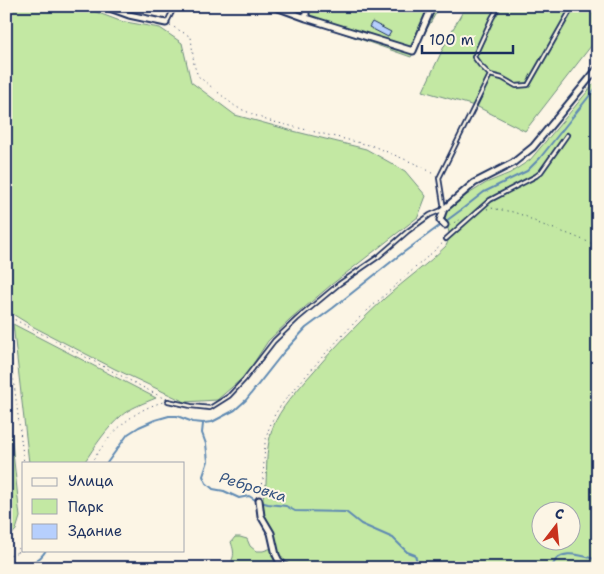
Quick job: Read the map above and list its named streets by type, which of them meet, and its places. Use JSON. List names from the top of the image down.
{
  "water": ["Ребровка"],
  "legend": ["Улица", "Парк", "Здание"],
  "scale_bar": "100 m",
  "north": "top"
}
